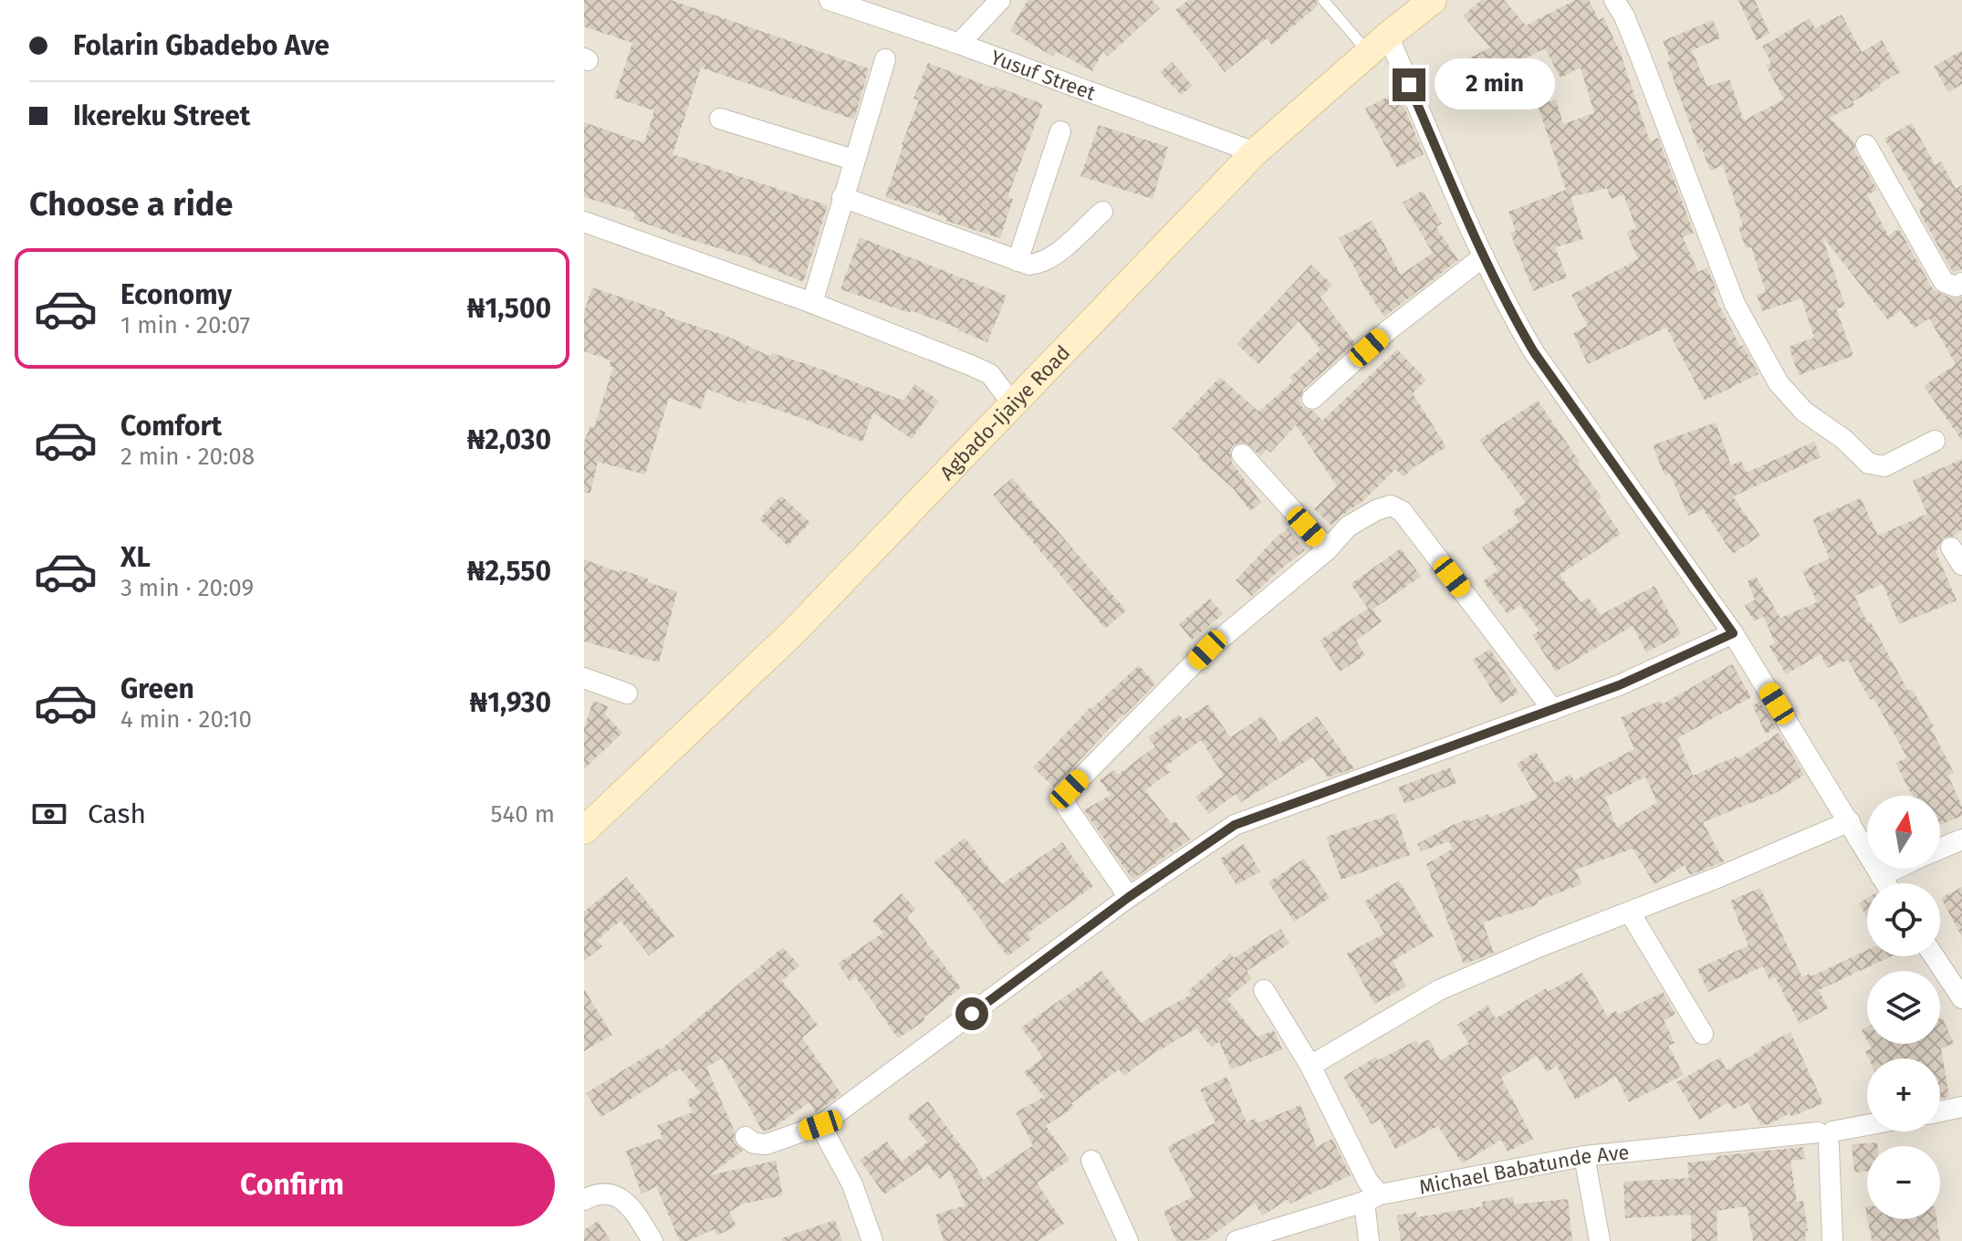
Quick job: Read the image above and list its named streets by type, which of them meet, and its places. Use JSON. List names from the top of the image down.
{
  "streets": {
    "street": ["Yusuf Street", "Agbado-Ijaiye Road", "Michael Babatunde Ave"]
  },
  "crossings": [
    ["Yusuf Street", "Agbado-Ijaiye Road"]
  ],
  "north": "top",
  "page": {
    "banner": ["Folarin Gbadebo Ave", "Ikereku Street"],
    "bubble": "2 min",
    "heading": "Choose a ride",
    "list": [
      {
        "name": "Economy",
        "note": "1 min · 20:07",
        "value": "₦1,500"
      },
      {
        "name": "Comfort",
        "note": "2 min · 20:08",
        "value": "₦2,030"
      },
      {
        "name": "XL",
        "note": "3 min · 20:09",
        "value": "₦2,550"
      },
      {
        "name": "Green",
        "note": "4 min · 20:10",
        "value": "₦1,930"
      }
    ],
    "pay": ["Cash", "540 m"],
    "map_buttons": ["+", "−"],
    "buttons": "Confirm"
  }
}
